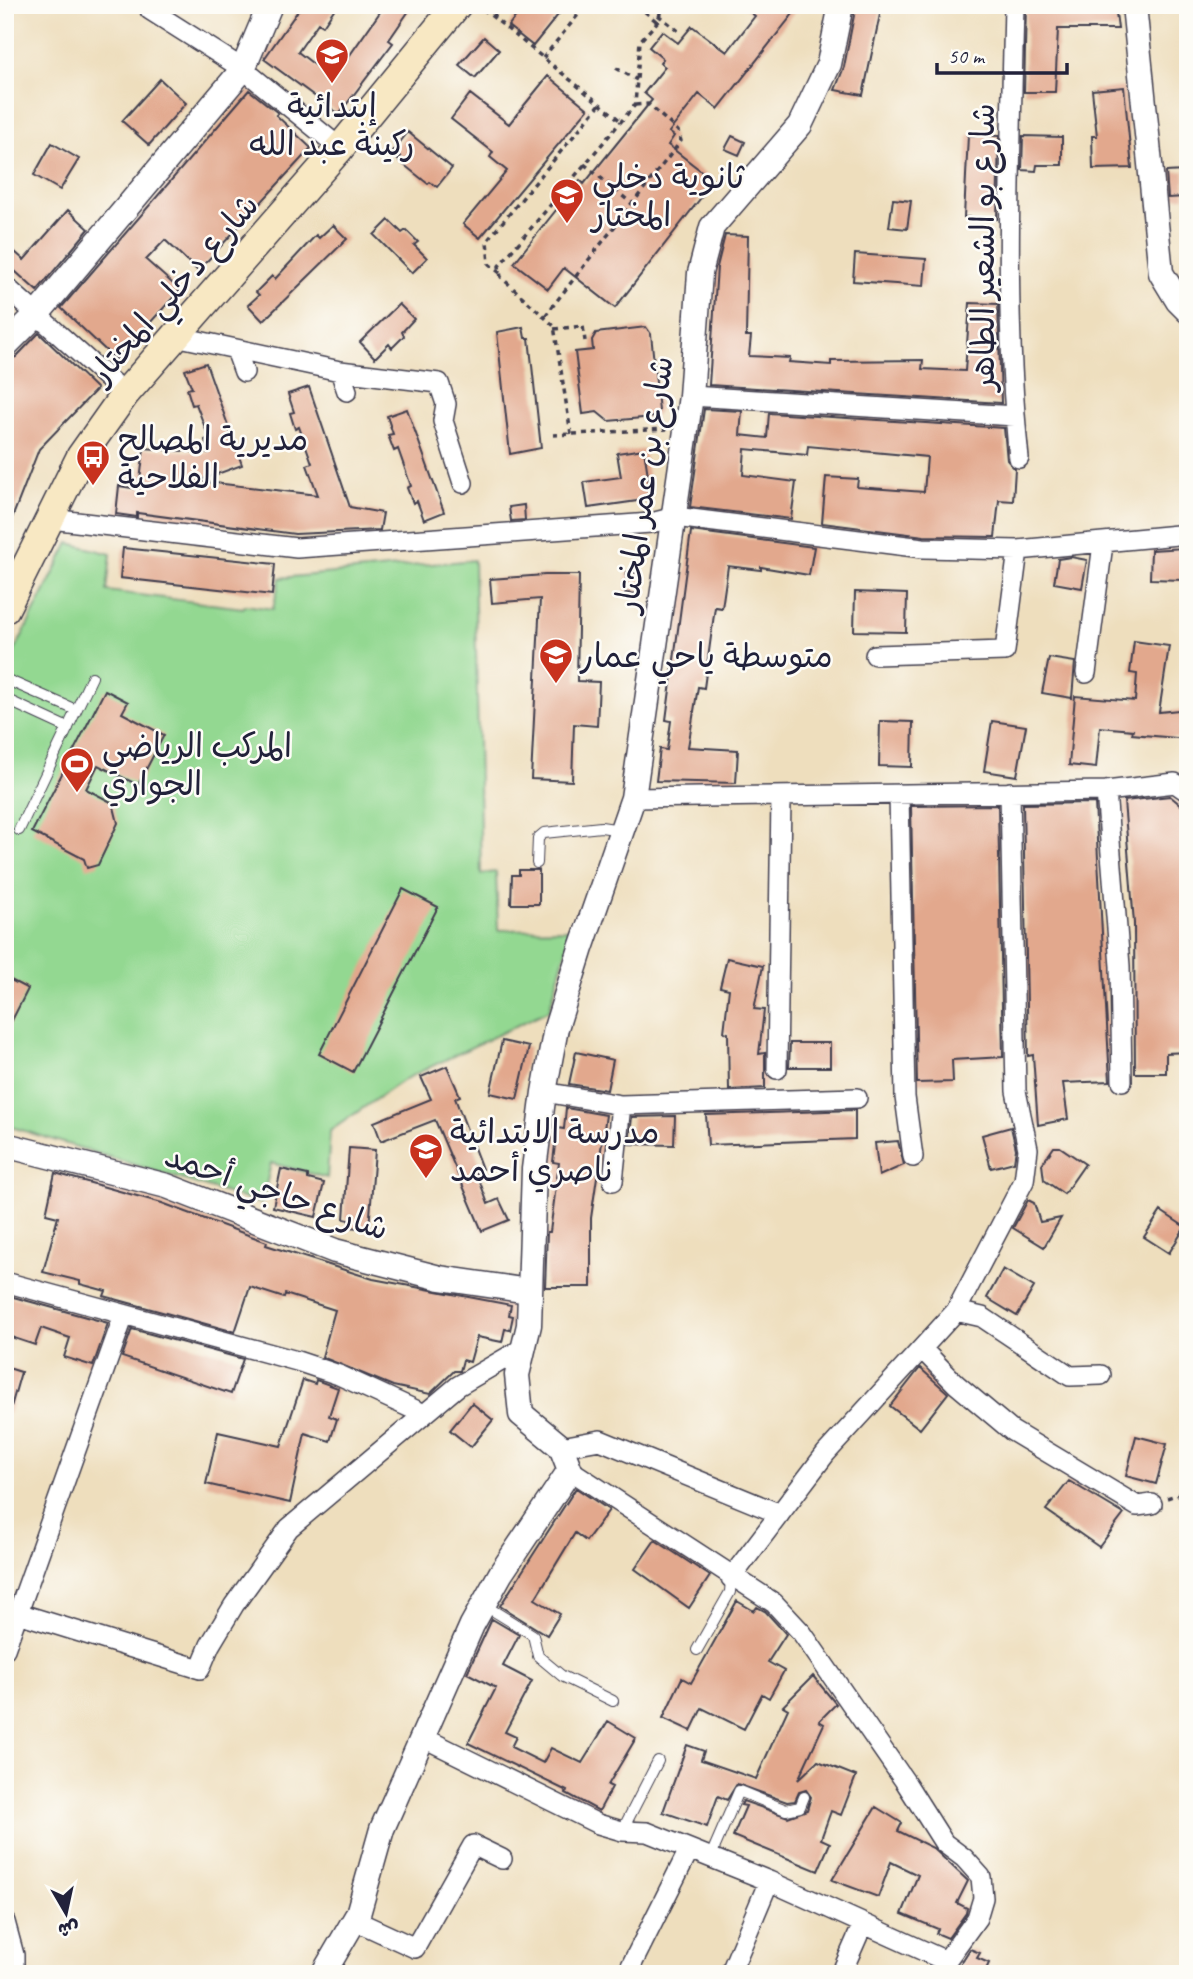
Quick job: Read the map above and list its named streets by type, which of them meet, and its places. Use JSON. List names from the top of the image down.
{
  "streets": {
    "main road": ["شارع دخلي المختار"],
    "street": ["شارع بو الشعير الطاهر", "شارع بن عمر المختار", "شارع حاجي أحمد"]
  },
  "crossings": [
    ["شارع بو الشعير الطاهر", "شارع بن عمر المختار"],
    ["شارع بن عمر المختار", "شارع حاجي أحمد"]
  ],
  "places": {
    "school or university": [
      "إبتدائية ركينة عبد الله",
      "ثانوية دخلي المختار",
      "متوسطة ياحي عمار",
      "مدرسة الابتدائية ناصري أحمد"
    ],
    "bus stop": ["مديرية المصالح الفلاحية"],
    "sports": ["المركب الرياضي الجواري"]
  },
  "scale_bar": "50 m",
  "north": "bottom"
}
